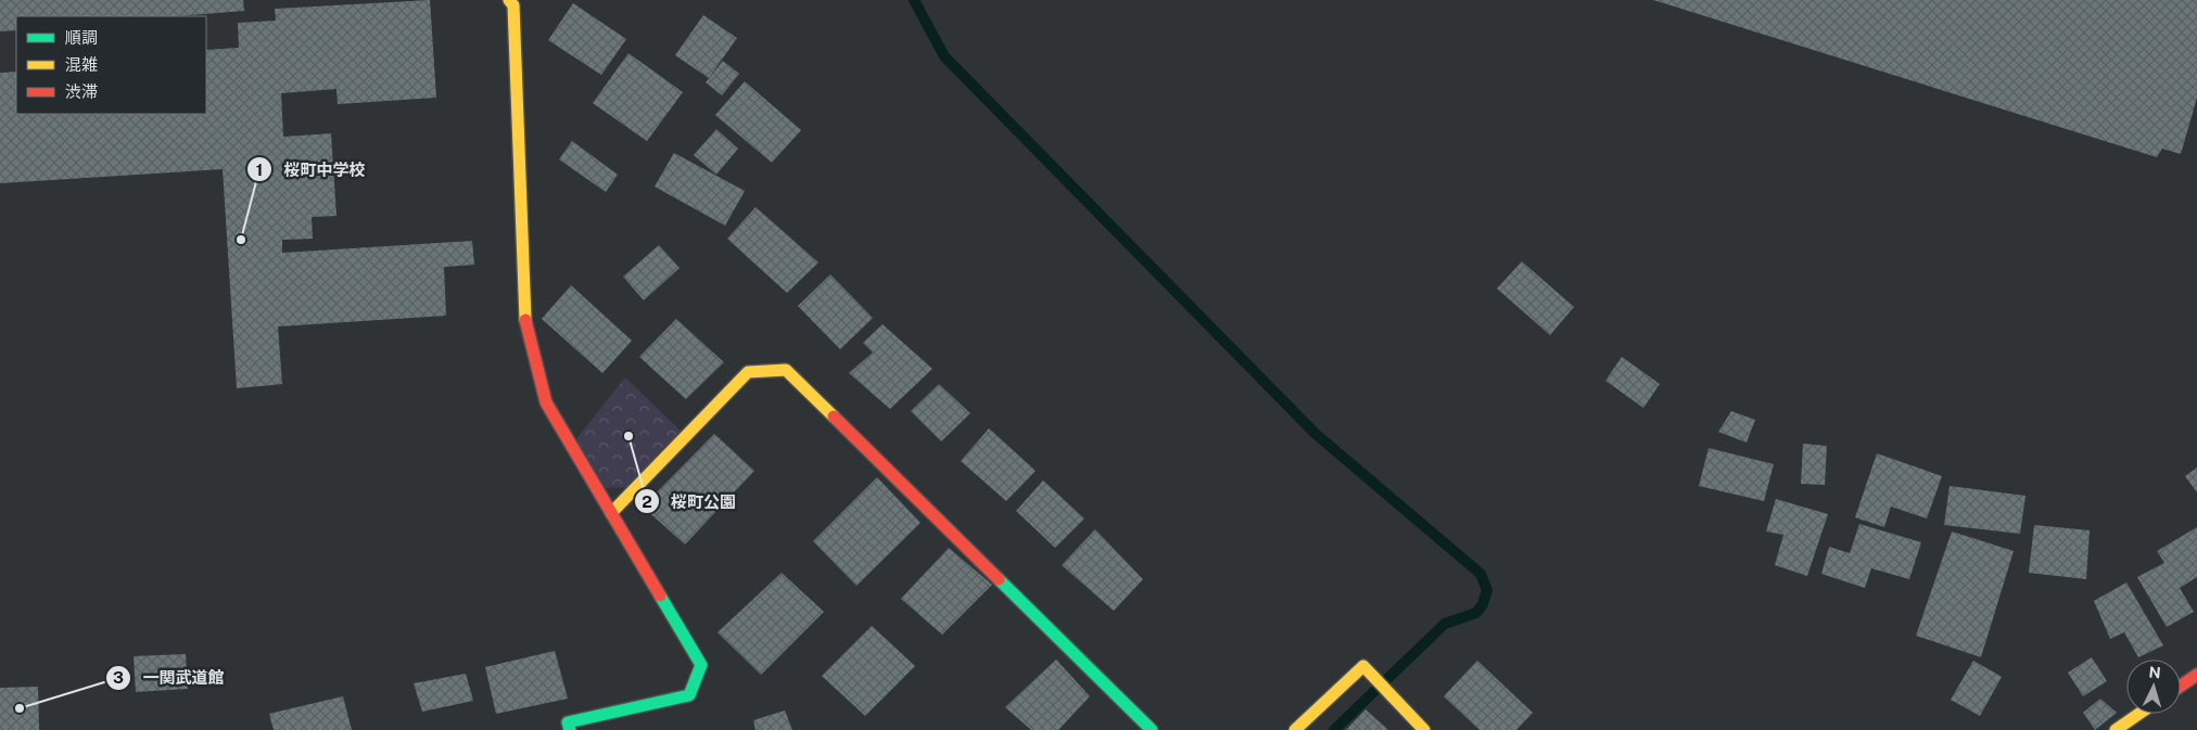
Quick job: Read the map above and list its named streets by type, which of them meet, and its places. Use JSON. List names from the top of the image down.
{
  "places": ["桜町中学校", "桜町公園", "一関武道館"],
  "legend": ["順調", "混雑", "渋滞"],
  "north": "top"
}
